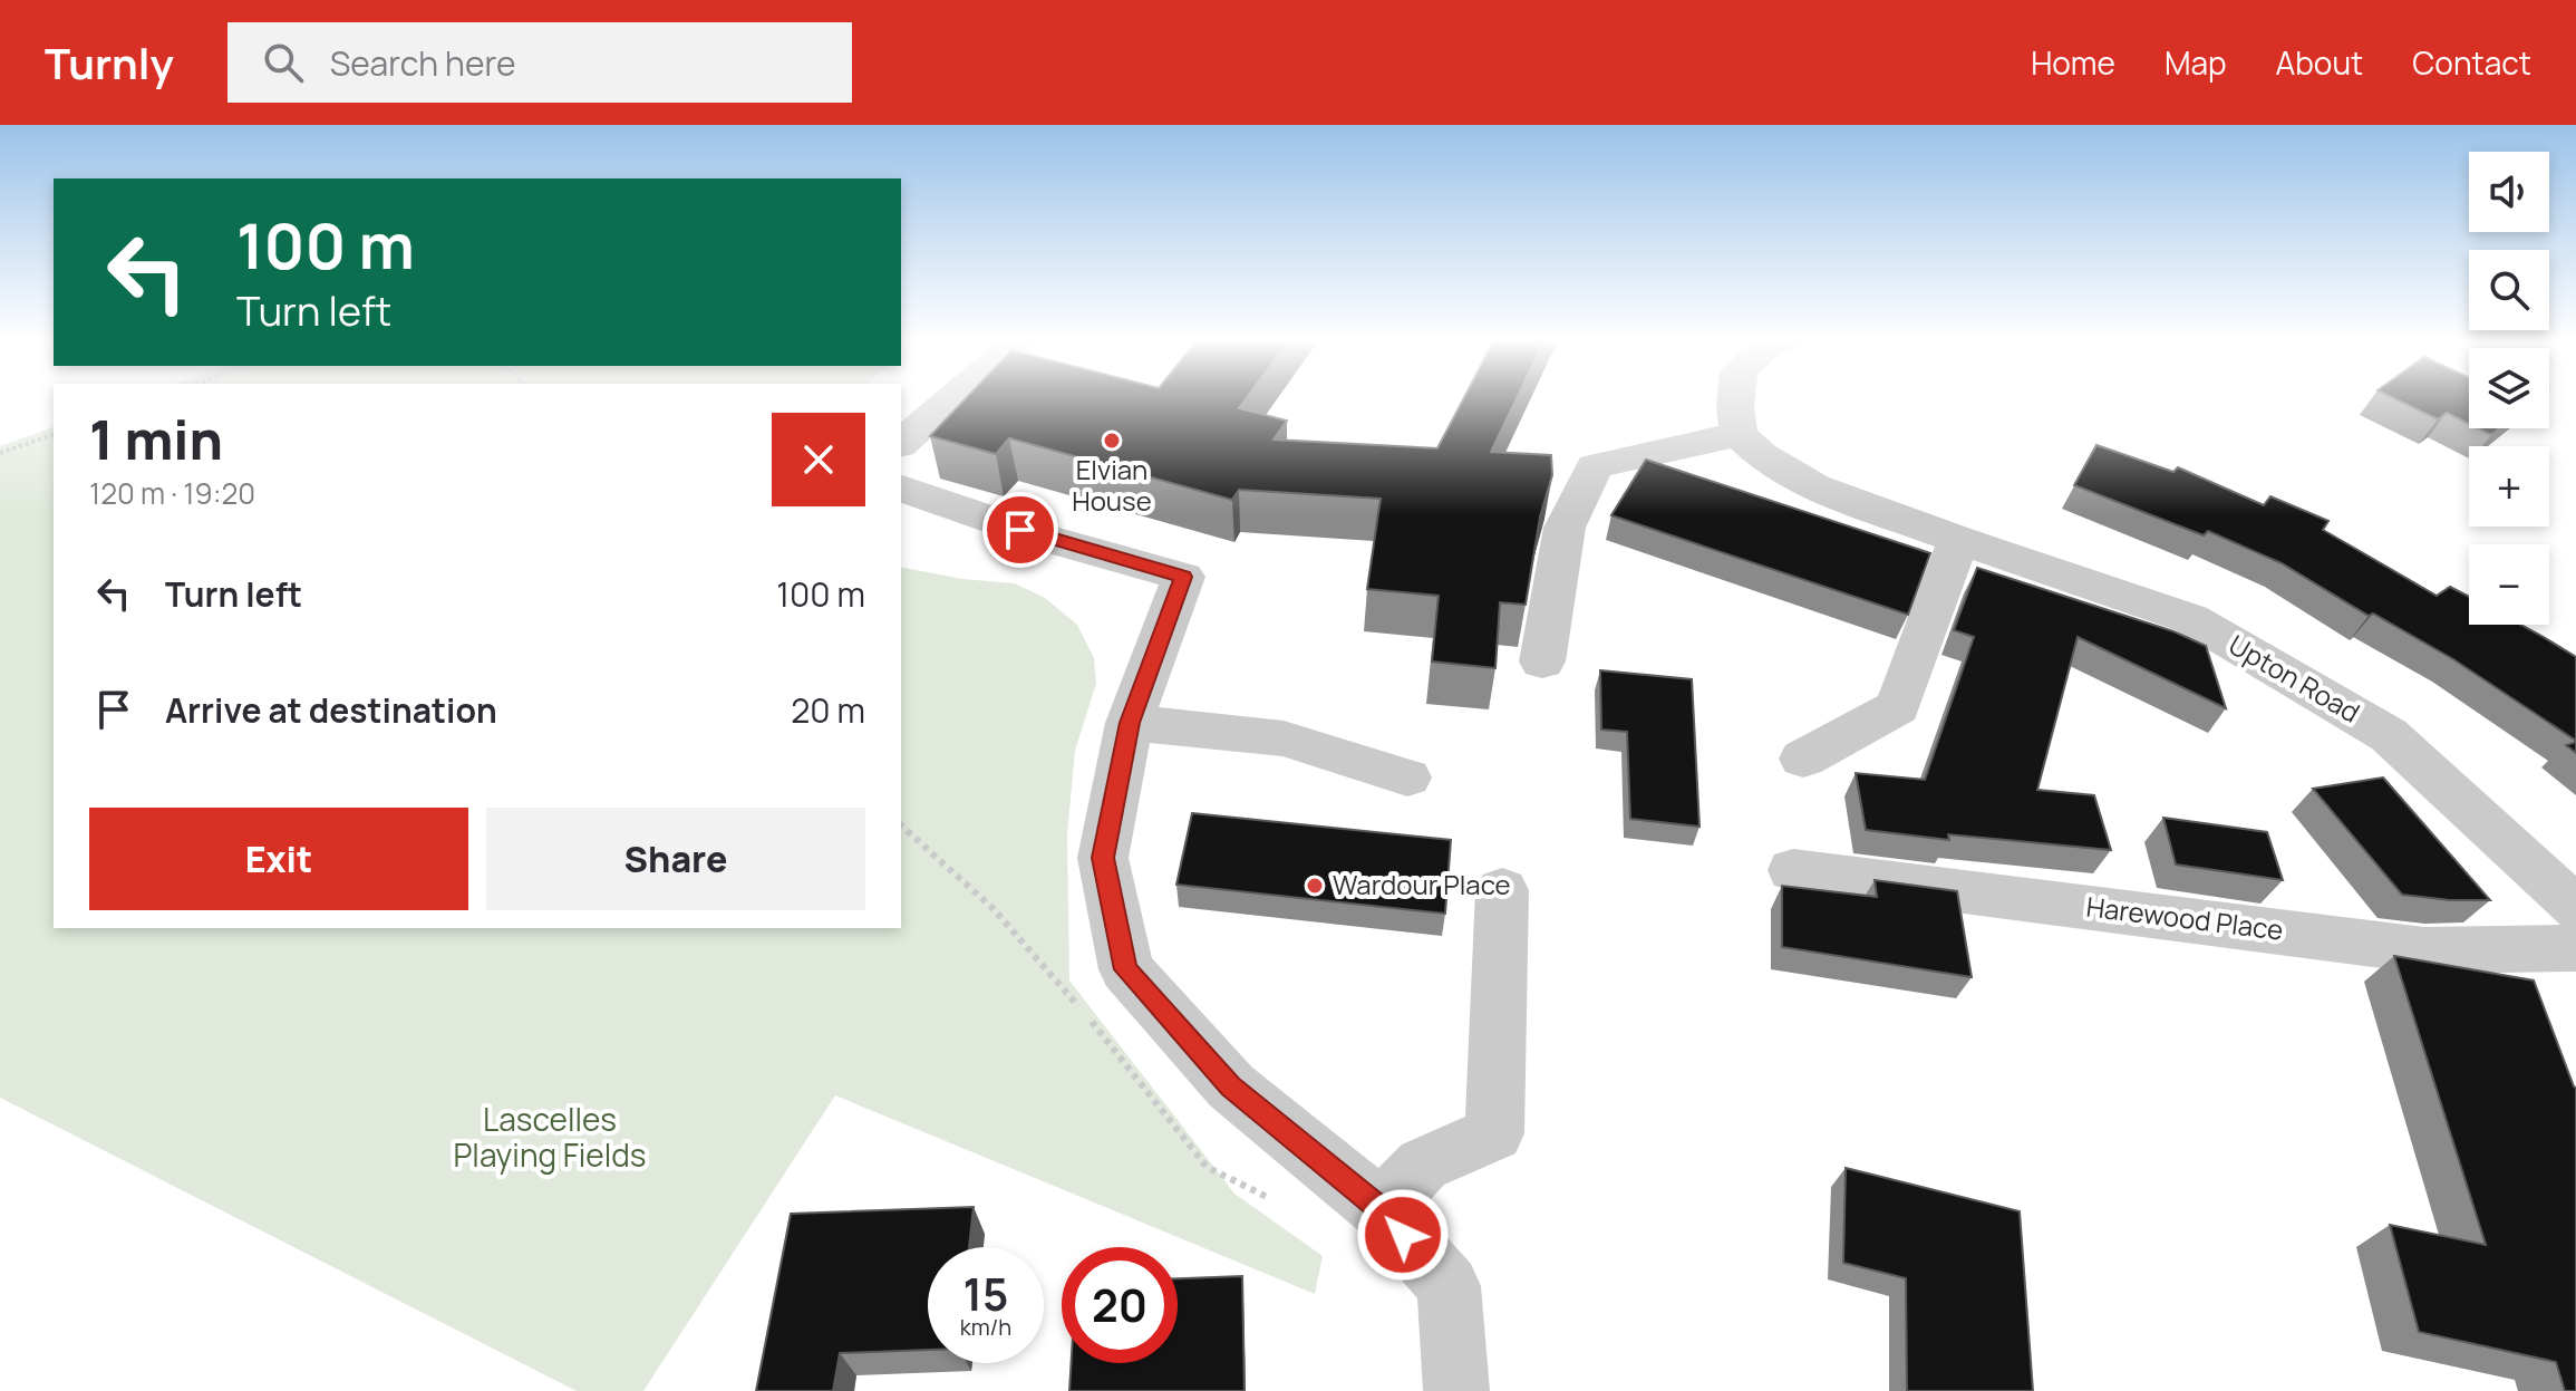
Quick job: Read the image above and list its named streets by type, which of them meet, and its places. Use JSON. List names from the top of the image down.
{
  "streets": {
    "street": ["Upton Road", "Harewood Place"]
  },
  "parks": ["Lascelles Playing Fields"],
  "places": ["Elvian House", "Wardour Place"],
  "page": {
    "header": "Turnly",
    "search": "Search here",
    "nav": [
      "Home",
      "Map",
      "About",
      "Contact"
    ],
    "map_buttons": ["+", "−"],
    "turn": ["100 m", "Turn left"],
    "heading": ["1 min", "120 m · 19:20"],
    "list": [
      {
        "name": "Turn left",
        "value": "100 m"
      },
      {
        "name": "Arrive at destination",
        "value": "20 m"
      }
    ],
    "buttons": ["Exit", "Share"],
    "speed": "15 km/h",
    "limit": "20"
  }
}
